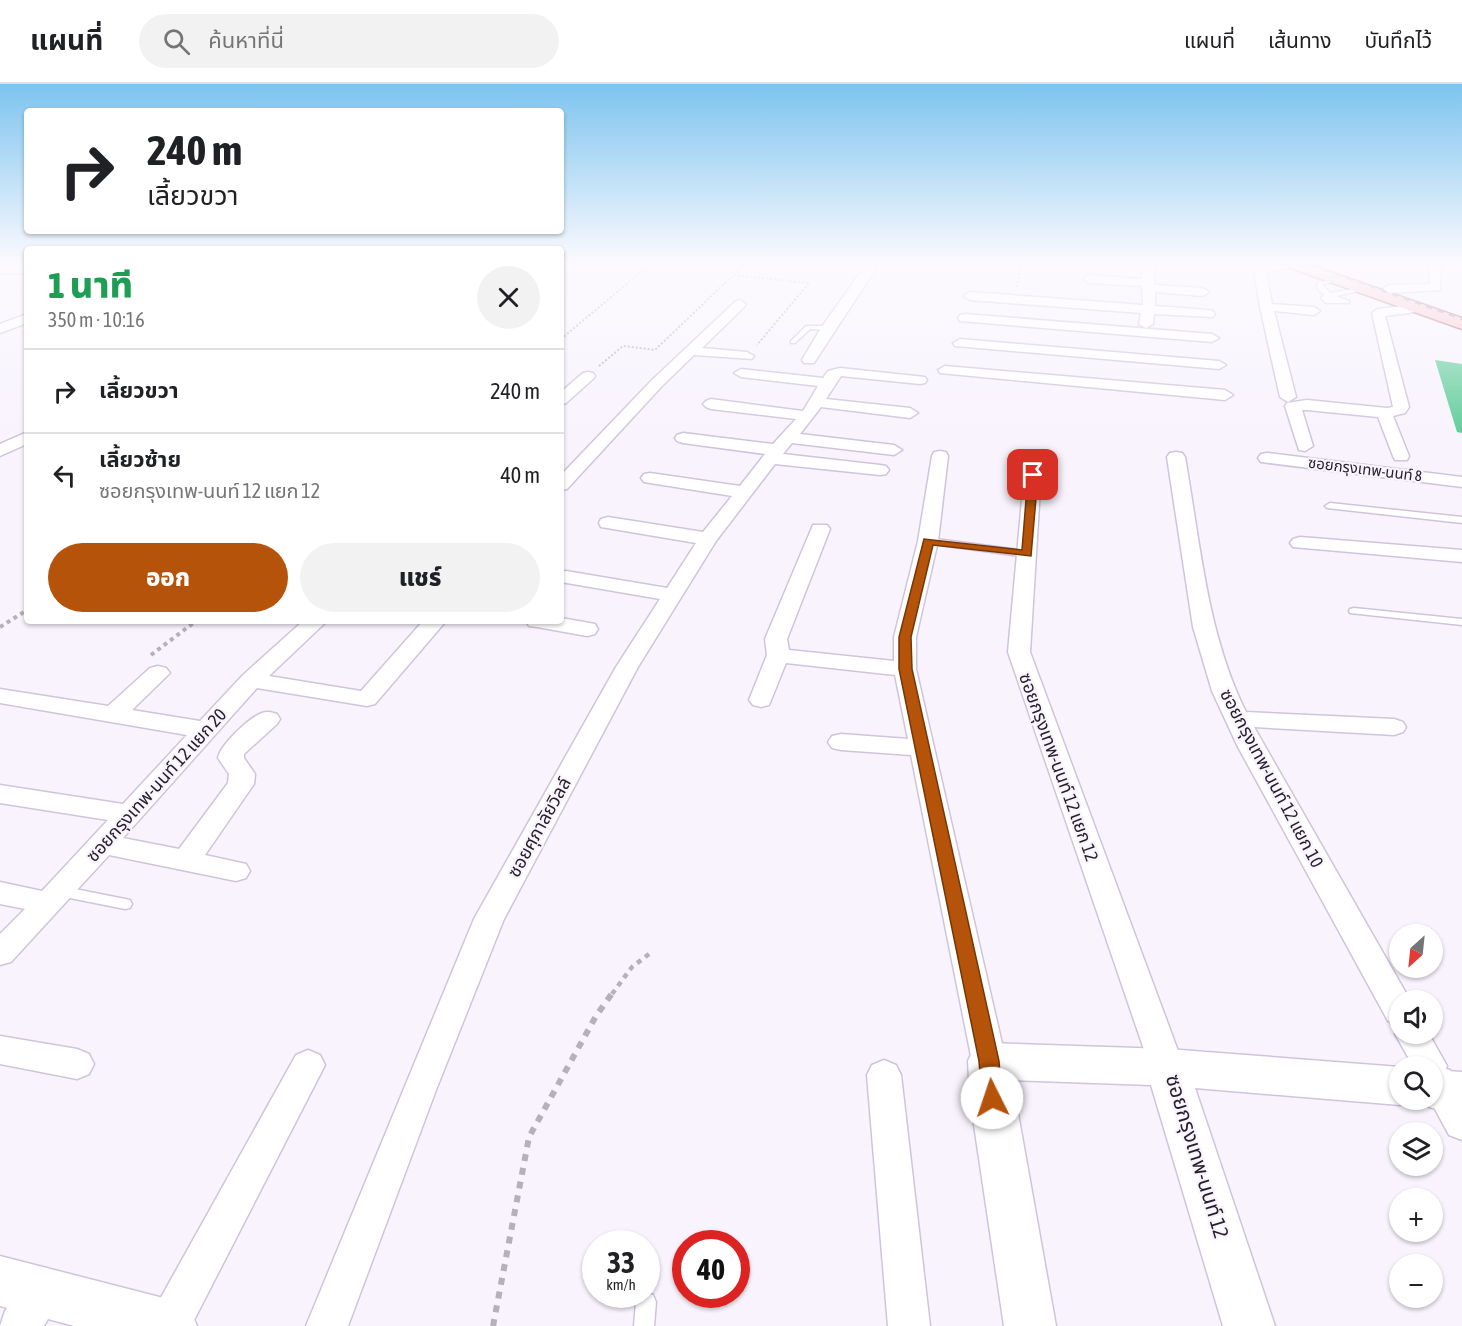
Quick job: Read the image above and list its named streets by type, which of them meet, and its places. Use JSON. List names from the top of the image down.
{
  "streets": {
    "street": [
      "ซอยกรุงเทพ-นนท์ 8",
      "ซอยกรุงเทพ-นนท์ 12 แยก 12",
      "ซอยกรุงเทพ-นนท์ 12 แยก 10",
      "ซอยกรุงเทพ-นนท์ 12 แยก 20",
      "ซอยศุภาลัยวิลล์",
      "ซอยกรุงเทพ-นนท์ 12"
    ]
  },
  "crossings": [
    ["ซอยกรุงเทพ-นนท์ 12 แยก 12", "ซอยกรุงเทพ-นนท์ 12"]
  ],
  "north": "bottom left",
  "page": {
    "header": "แผนที่",
    "search": "ค้นหาที่นี่",
    "nav": ["แผนที่", "เส้นทาง", "บันทึกไว้"],
    "turn": ["240 m", "เลี้ยวขวา"],
    "heading": ["1 นาที", "350 m · 10:16"],
    "list": [
      {
        "name": "เลี้ยวขวา",
        "value": "240 m"
      },
      {
        "name": "เลี้ยวซ้าย",
        "note": "ซอยกรุงเทพ-นนท์ 12 แยก 12",
        "value": "40 m"
      }
    ],
    "buttons": ["ออก", "แชร์"],
    "map_buttons": ["+", "−"],
    "speed": "33 km/h",
    "limit": "40"
  }
}
